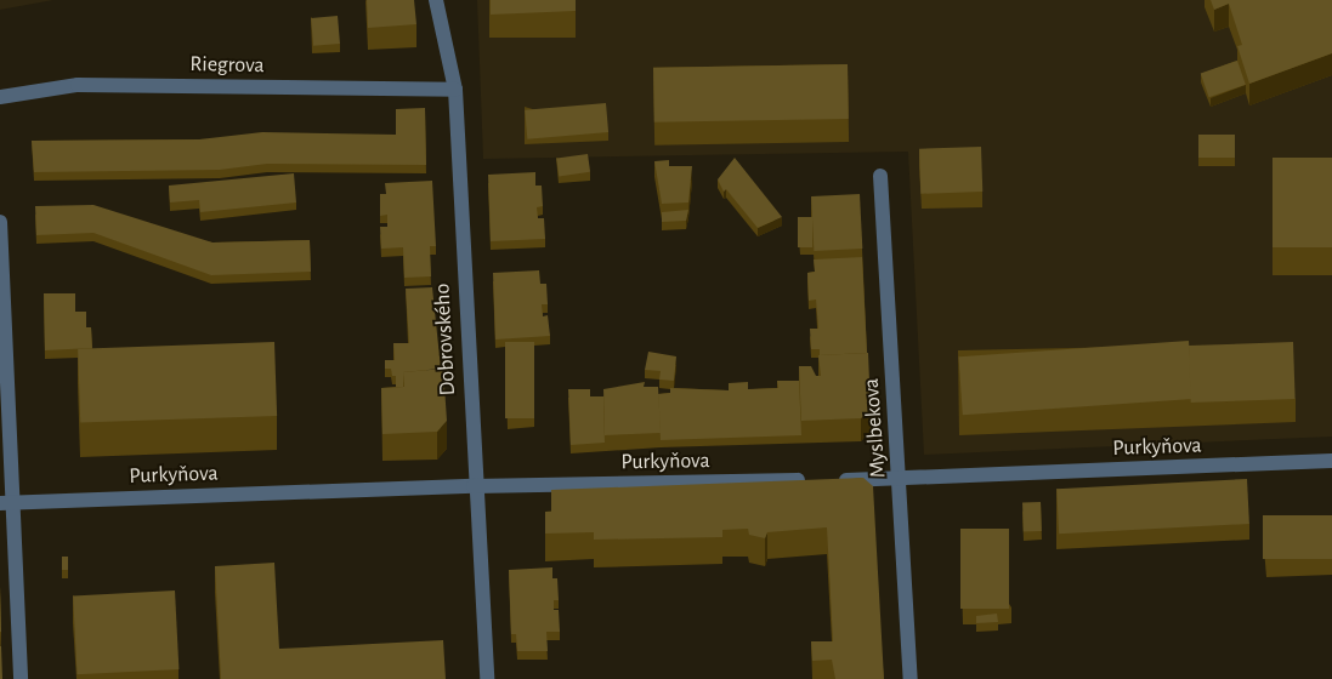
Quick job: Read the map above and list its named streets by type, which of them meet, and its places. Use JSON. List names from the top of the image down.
{
  "streets": {
    "street": [
      "Riegrova",
      "Dobrovského",
      "Myslbekova",
      "Purkyňova"
    ]
  },
  "crossings": [
    ["Riegrova", "Dobrovského"],
    ["Dobrovského", "Purkyňova"],
    ["Myslbekova", "Purkyňova"]
  ]
}
